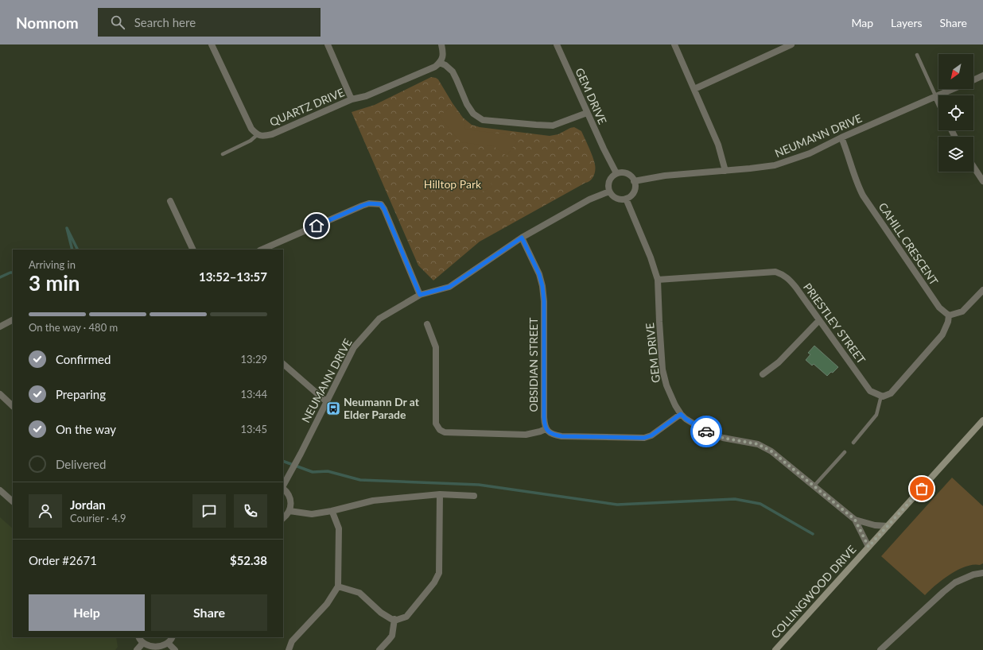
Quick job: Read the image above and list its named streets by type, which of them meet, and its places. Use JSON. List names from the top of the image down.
{
  "streets": {
    "main road": ["COLLINGWOOD DRIVE"],
    "street": [
      "GEM DRIVE",
      "QUARTZ DRIVE",
      "NEUMANN DRIVE",
      "CAHILL CRESCENT",
      "PRIESTLEY STREET",
      "OBSIDIAN STREET"
    ]
  },
  "crossings": [
    ["GEM DRIVE", "NEUMANN DRIVE"],
    ["GEM DRIVE", "PRIESTLEY STREET"],
    ["GEM DRIVE", "COLLINGWOOD DRIVE"],
    ["NEUMANN DRIVE", "CAHILL CRESCENT"],
    ["NEUMANN DRIVE", "OBSIDIAN STREET"]
  ],
  "parks": ["Hilltop Park"],
  "places": {
    "bus stop": ["Neumann Dr at Elder Parade"]
  },
  "north": "bottom left",
  "page": {
    "header": "Nomnom",
    "search": "Search here",
    "nav": ["Map", "Layers", "Share"],
    "heading": ["3 min", "Arriving in", "13:52–13:57"],
    "panel": [
      "Jordan",
      "Courier · 4.9",
      "Order #2671",
      "$52.38"
    ],
    "bar": "On the way · 480 m",
    "list": [
      ["Confirmed", "13:29"],
      ["Preparing", "13:44"],
      ["On the way", "13:45"],
      "Delivered"
    ],
    "buttons": ["Help", "Share"]
  }
}
